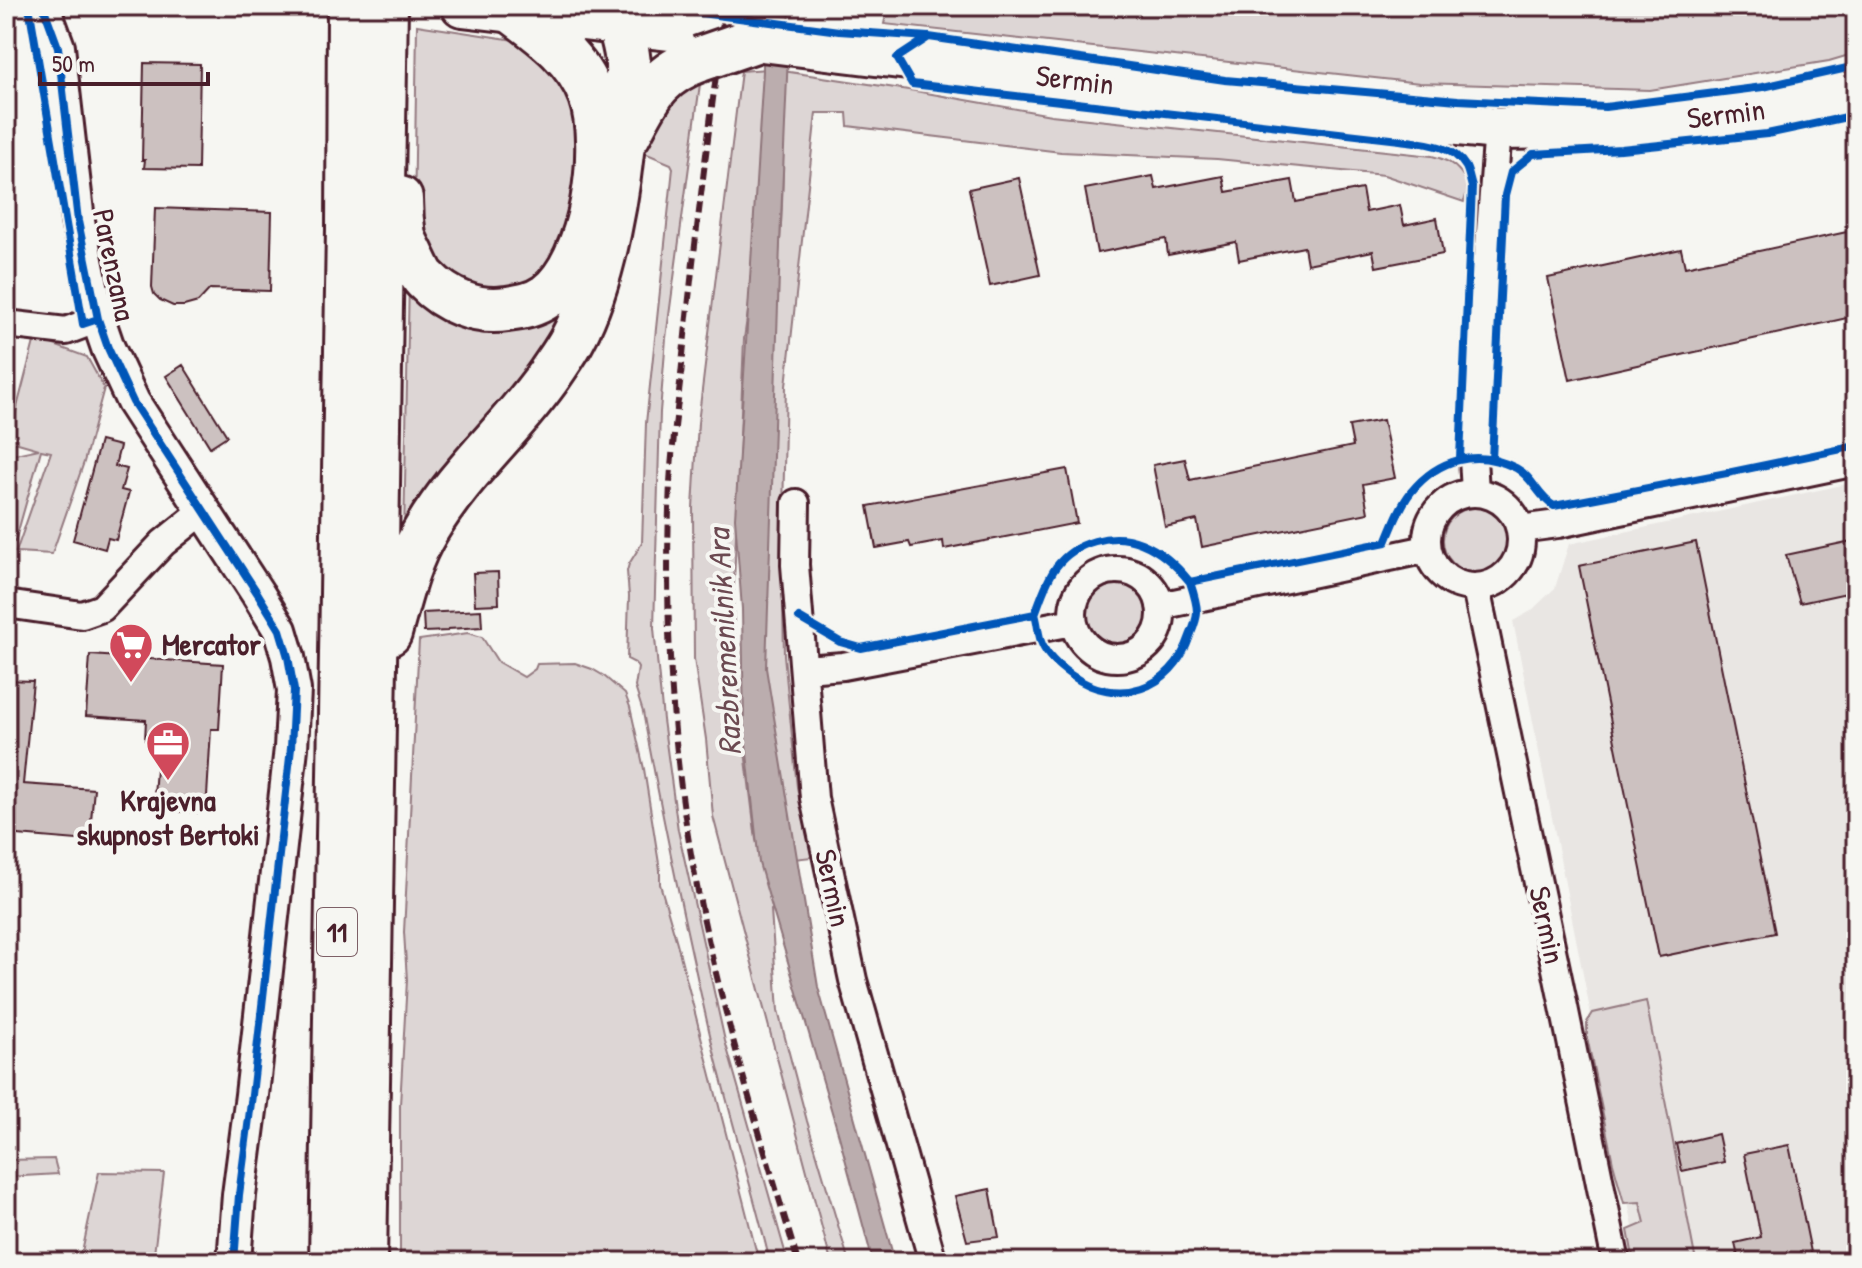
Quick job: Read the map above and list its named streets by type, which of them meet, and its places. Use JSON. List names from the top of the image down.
{
  "streets": {
    "highway": ["11"],
    "main road": ["Sermin"],
    "street": ["Parenzana"]
  },
  "water": ["Razbremenilnik Ara"],
  "places": {
    "supermarket": ["Mercator"],
    "office": ["Krajevna skupnost Bertoki"]
  },
  "scale_bar": "50 m"
}
